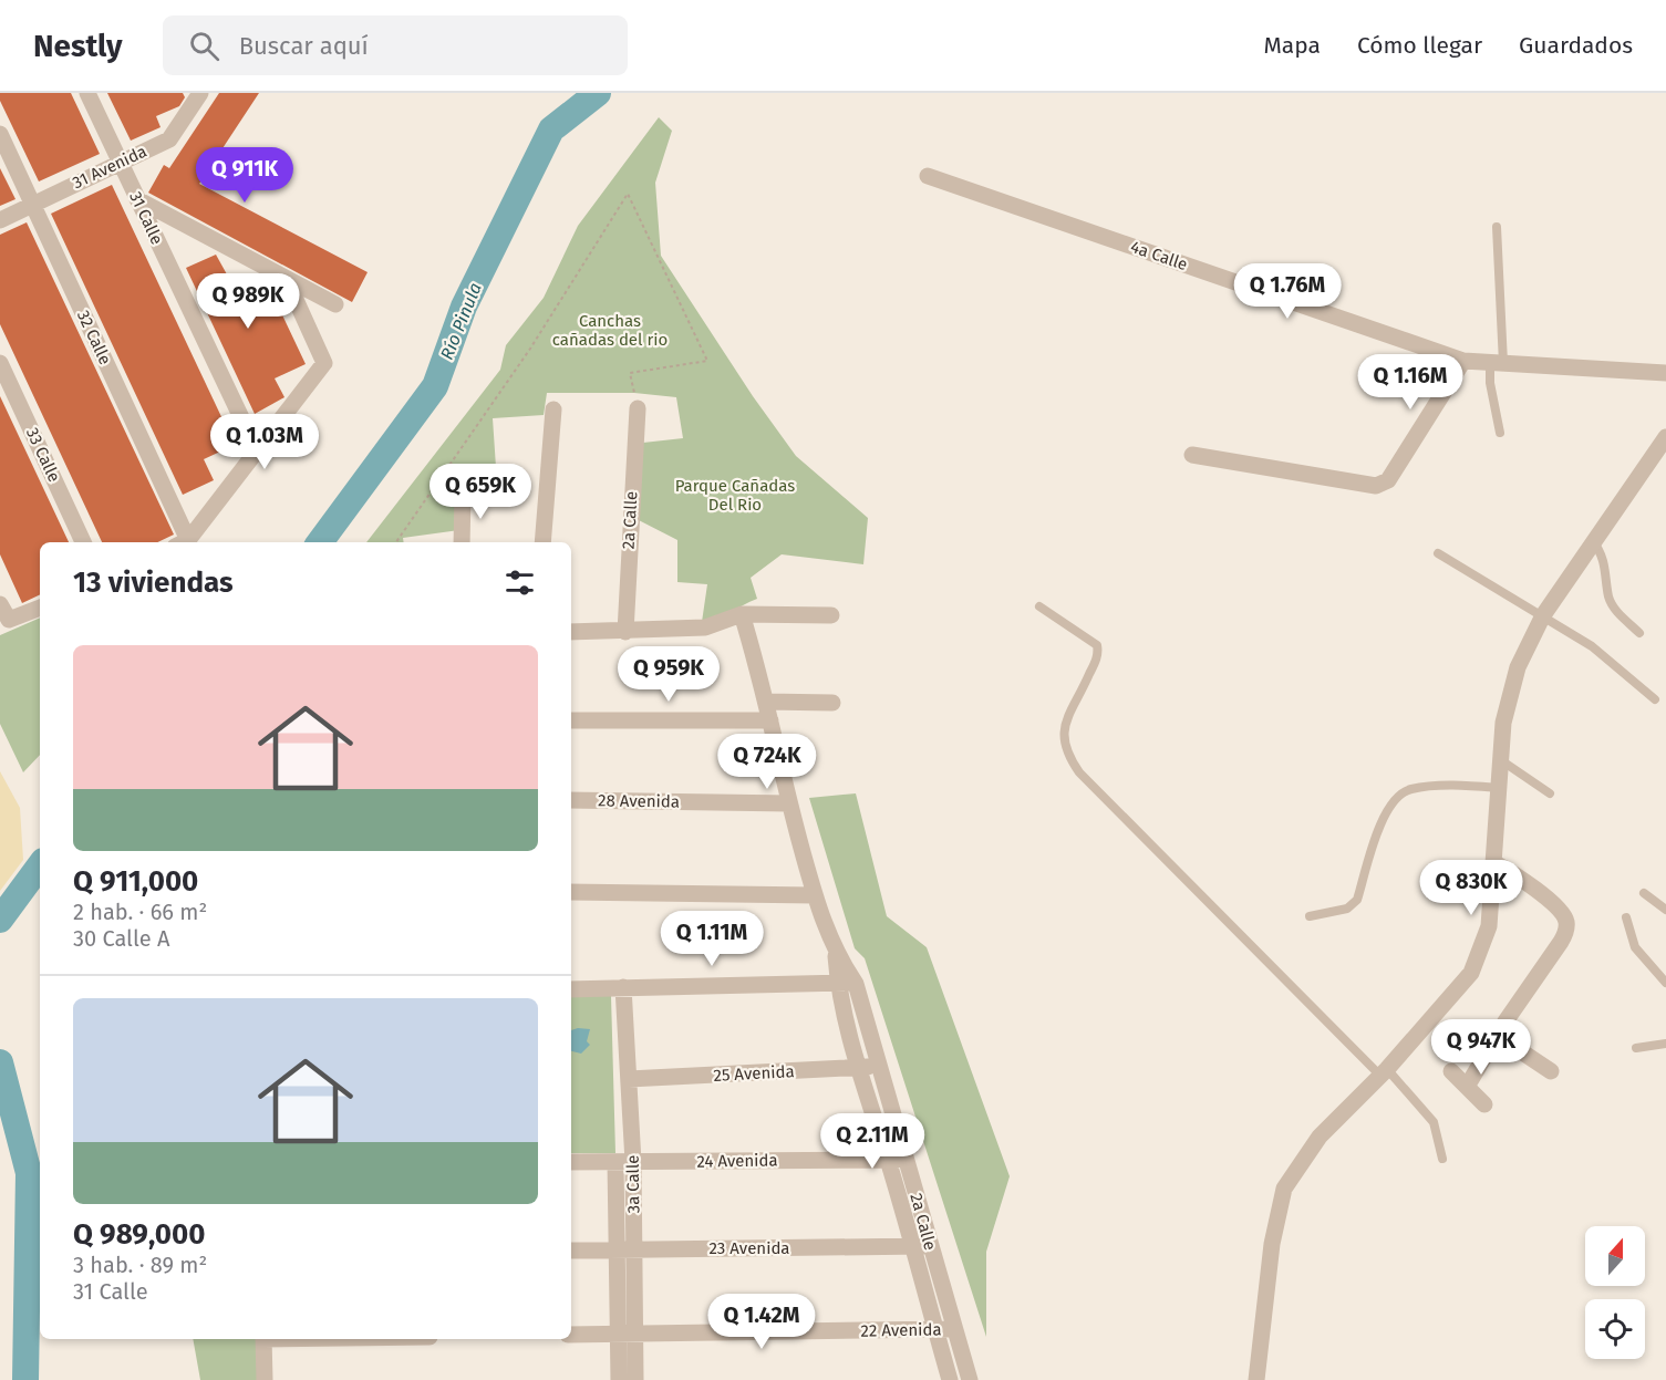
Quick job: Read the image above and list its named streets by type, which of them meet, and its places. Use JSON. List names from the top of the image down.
{
  "streets": {
    "street": [
      "31 Avenida",
      "31 Calle",
      "4a Calle",
      "32 Calle",
      "33 Calle",
      "2a Calle",
      "28 Avenida",
      "25 Avenida",
      "24 Avenida",
      "3a Calle",
      "23 Avenida",
      "22 Avenida"
    ]
  },
  "crossings": [
    ["31 Avenida", "31 Calle"],
    ["31 Avenida", "32 Calle"],
    ["2a Calle", "28 Avenida"],
    ["2a Calle", "25 Avenida"],
    ["2a Calle", "24 Avenida"],
    ["2a Calle", "23 Avenida"],
    ["2a Calle", "22 Avenida"],
    ["25 Avenida", "3a Calle"],
    ["24 Avenida", "3a Calle"],
    ["3a Calle", "23 Avenida"],
    ["3a Calle", "22 Avenida"]
  ],
  "water": ["Río Pinula"],
  "parks": ["Canchas cañadas del rio", "Parque Cañadas Del Rio"],
  "north": "top",
  "page": {
    "header": "Nestly",
    "search": "Buscar aquí",
    "nav": ["Mapa", "Cómo llegar", "Guardados"],
    "price": [
      "Q 911K",
      "Q 1.76M",
      "Q 989K",
      "Q 1.16M",
      "Q 1.03M",
      "Q 659K",
      "Q 959K",
      "Q 724K",
      "Q 830K",
      "Q 1.11M",
      "Q 947K",
      "Q 2.11M",
      "Q 1.42M"
    ],
    "heading": "13 viviendas",
    "list": [
      {
        "name": "Q 911,000",
        "note": "2 hab. · 66 m² · 30 Calle A"
      },
      {
        "name": "Q 989,000",
        "note": "3 hab. · 89 m² · 31 Calle"
      }
    ]
  }
}
